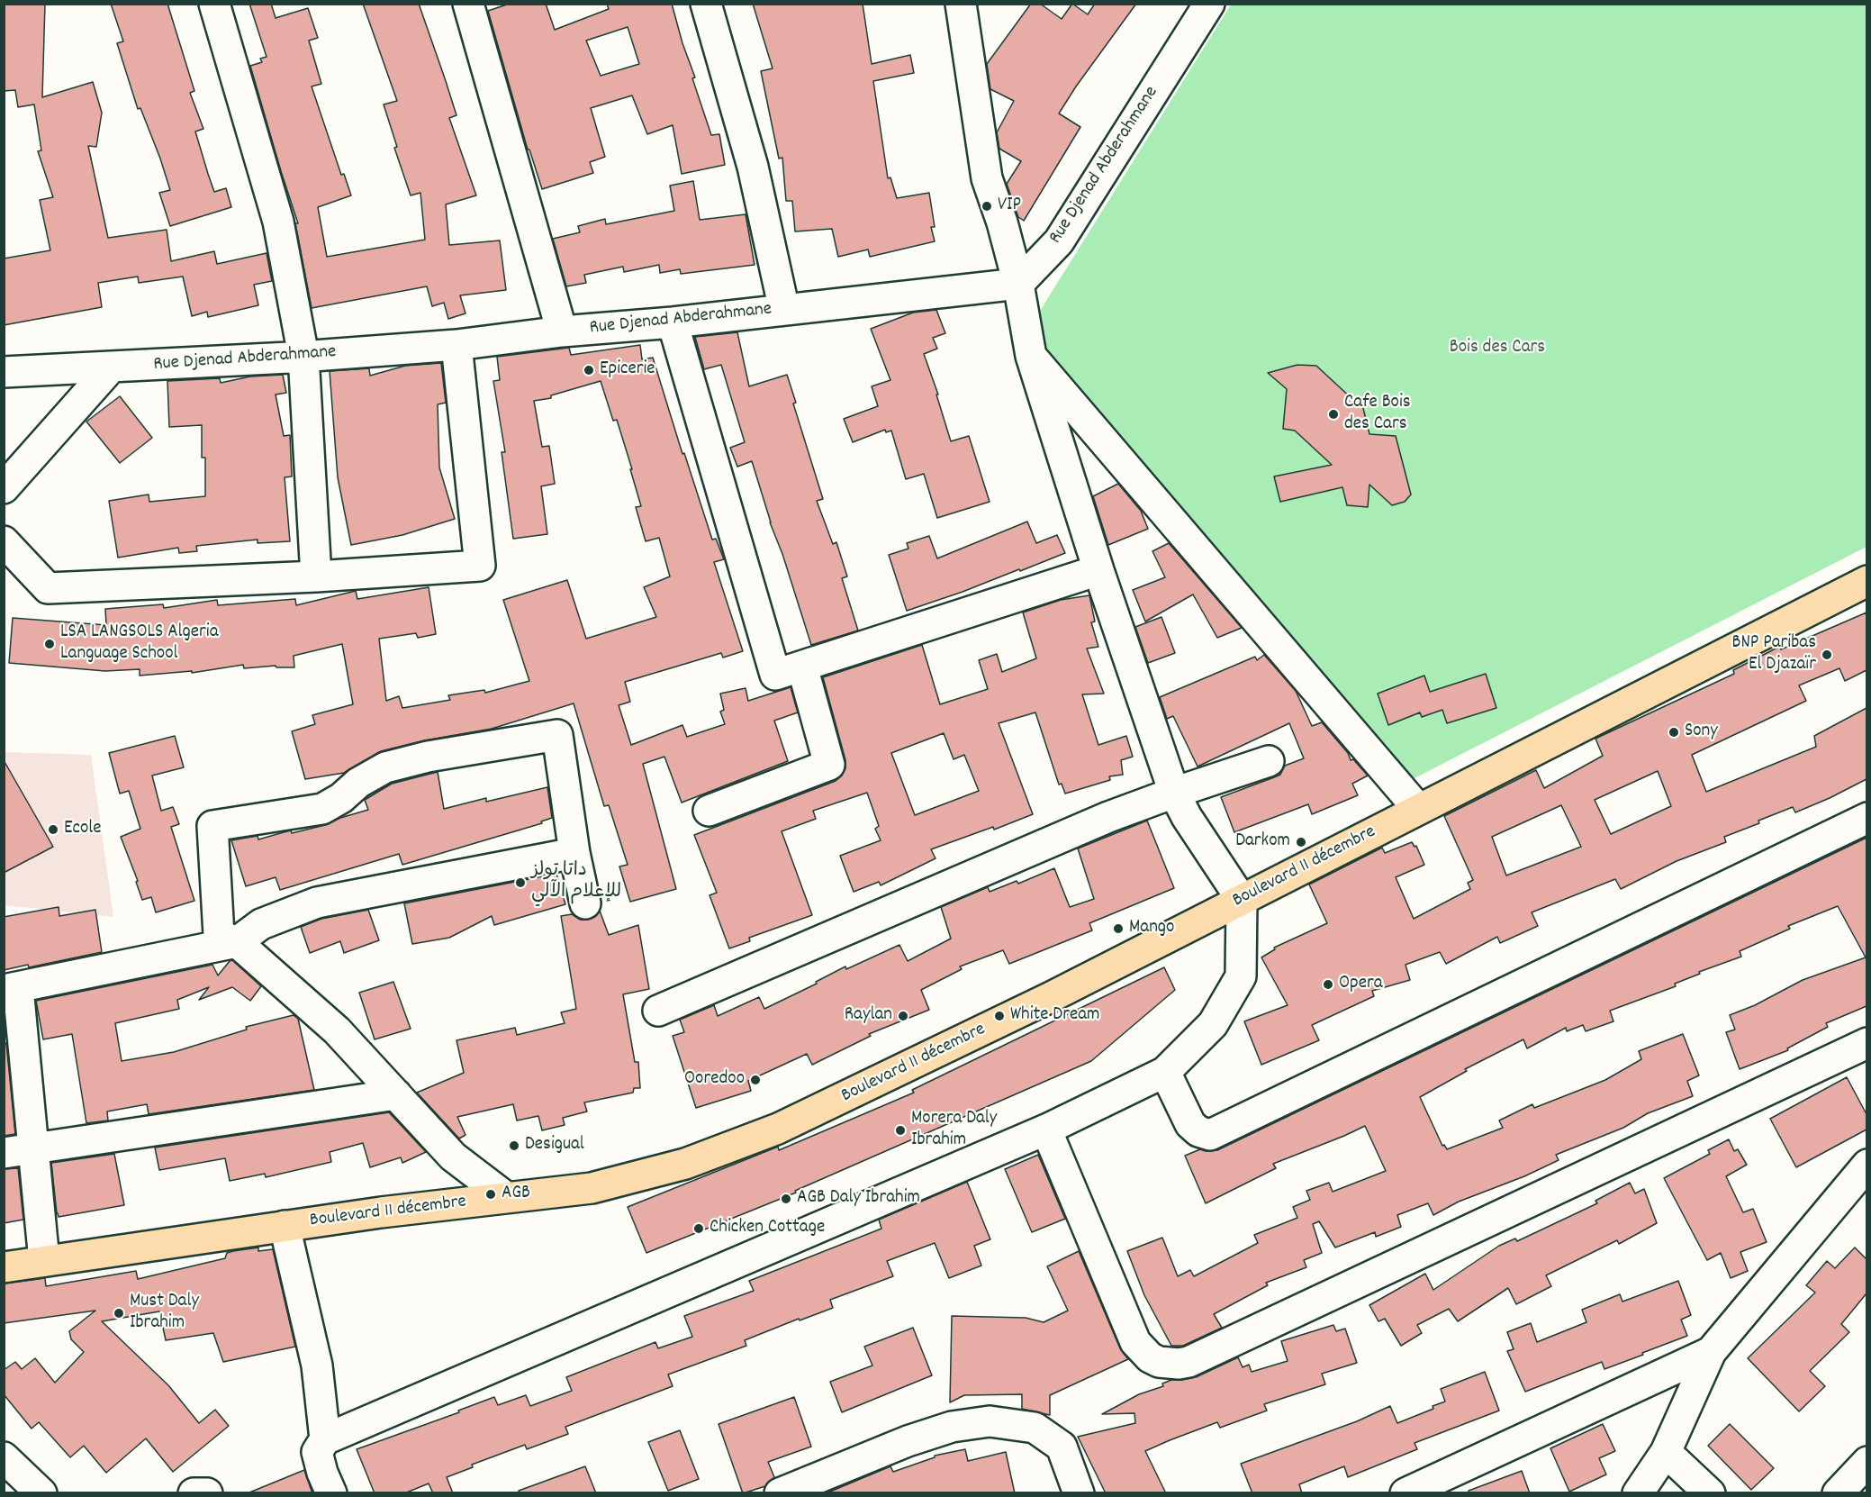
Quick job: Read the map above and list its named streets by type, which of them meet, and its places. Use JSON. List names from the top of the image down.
{
  "streets": {
    "main road": ["Boulevard 11 décembre"],
    "street": ["Rue Djenad Abderahmane"]
  },
  "parks": ["Bois des Cars"],
  "places": [
    "VIP",
    "Epicerie",
    "Cafe Bois des Cars",
    "LSA LANGSOLS Algeria Language School",
    "BNP Paribas El Djazaïr",
    "Sony",
    "Ecole",
    "Darkom",
    "داتا تولز للإعلام الآلي",
    "Mango",
    "Opera",
    "Raylan",
    "White Dream",
    "Ooredoo",
    "Morera Daly Ibrahim",
    "Desigual",
    "AGB",
    "AGB Daly Ibrahim",
    "Chicken Cottage",
    "Must Daly Ibrahim"
  ]
}
